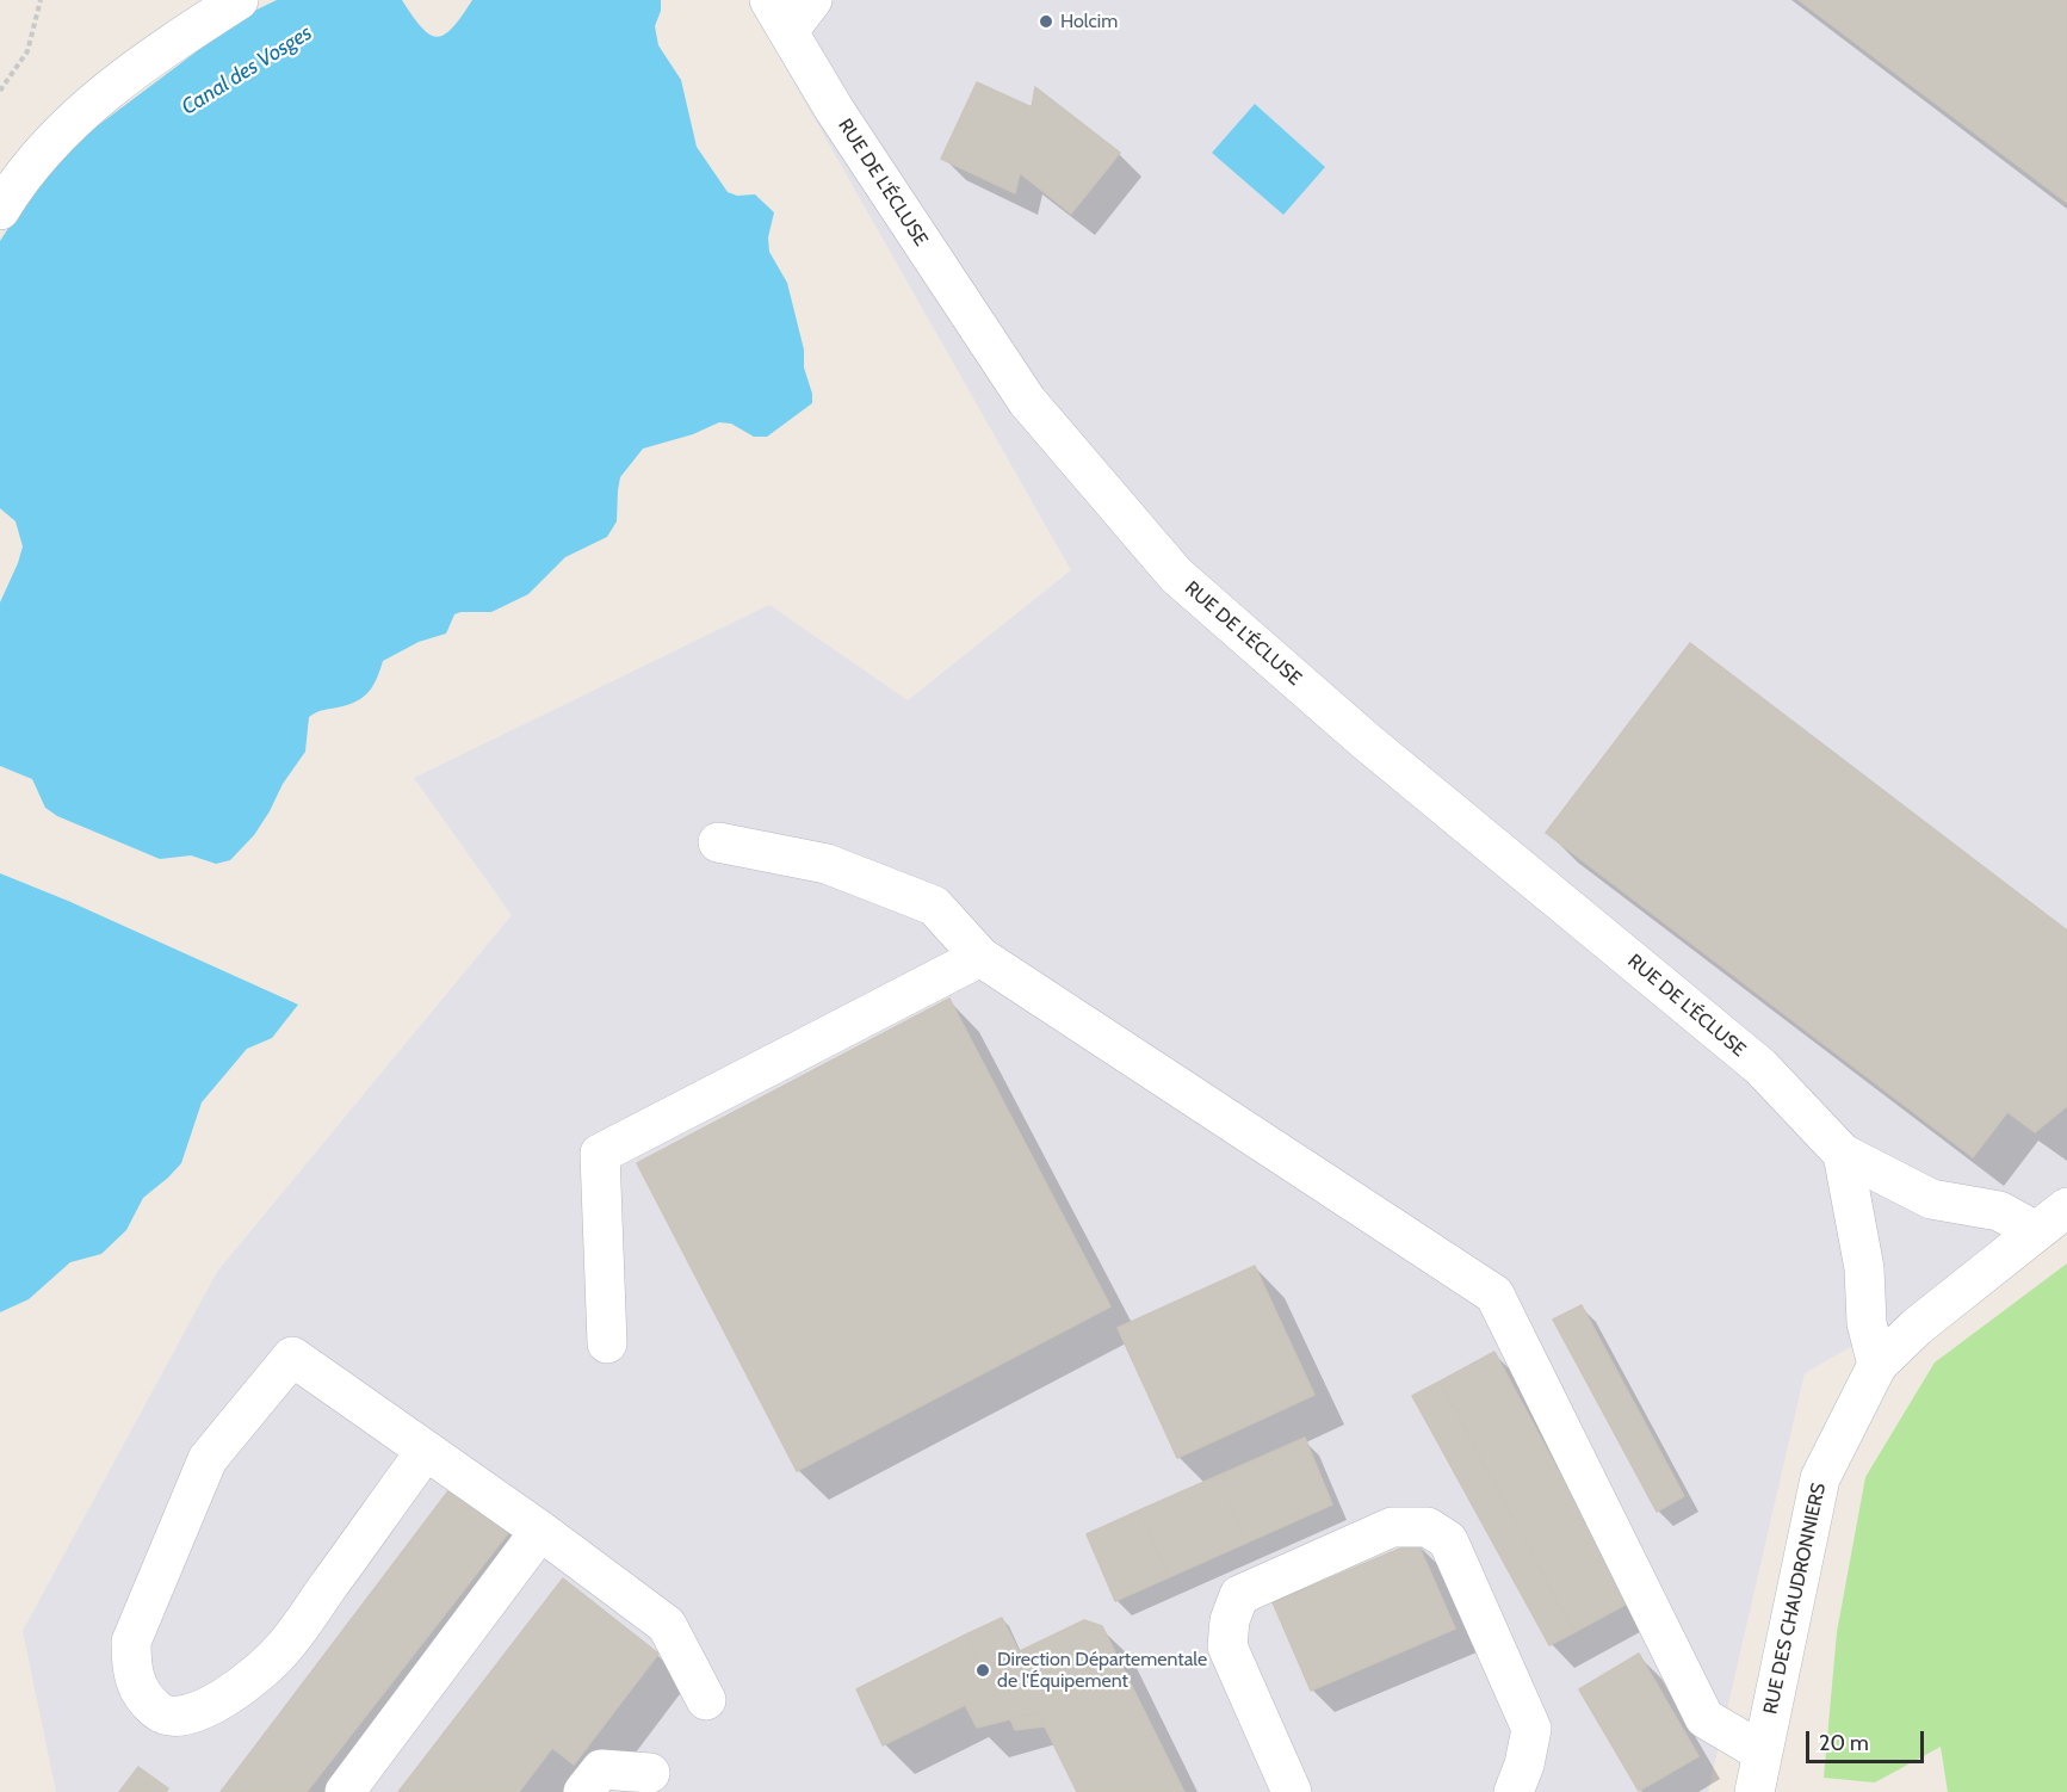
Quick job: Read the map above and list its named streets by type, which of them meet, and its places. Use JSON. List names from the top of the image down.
{
  "streets": {
    "street": ["RUE DE L'ÉCLUSE", "RUE DES CHAUDRONNIERS"]
  },
  "crossings": [
    ["RUE DE L'ÉCLUSE", "RUE DES CHAUDRONNIERS"]
  ],
  "water": ["Canal des Vosges"],
  "places": ["Holcim", "Direction Départementale de l'Équipement"],
  "scale_bar": "20 m"
}
